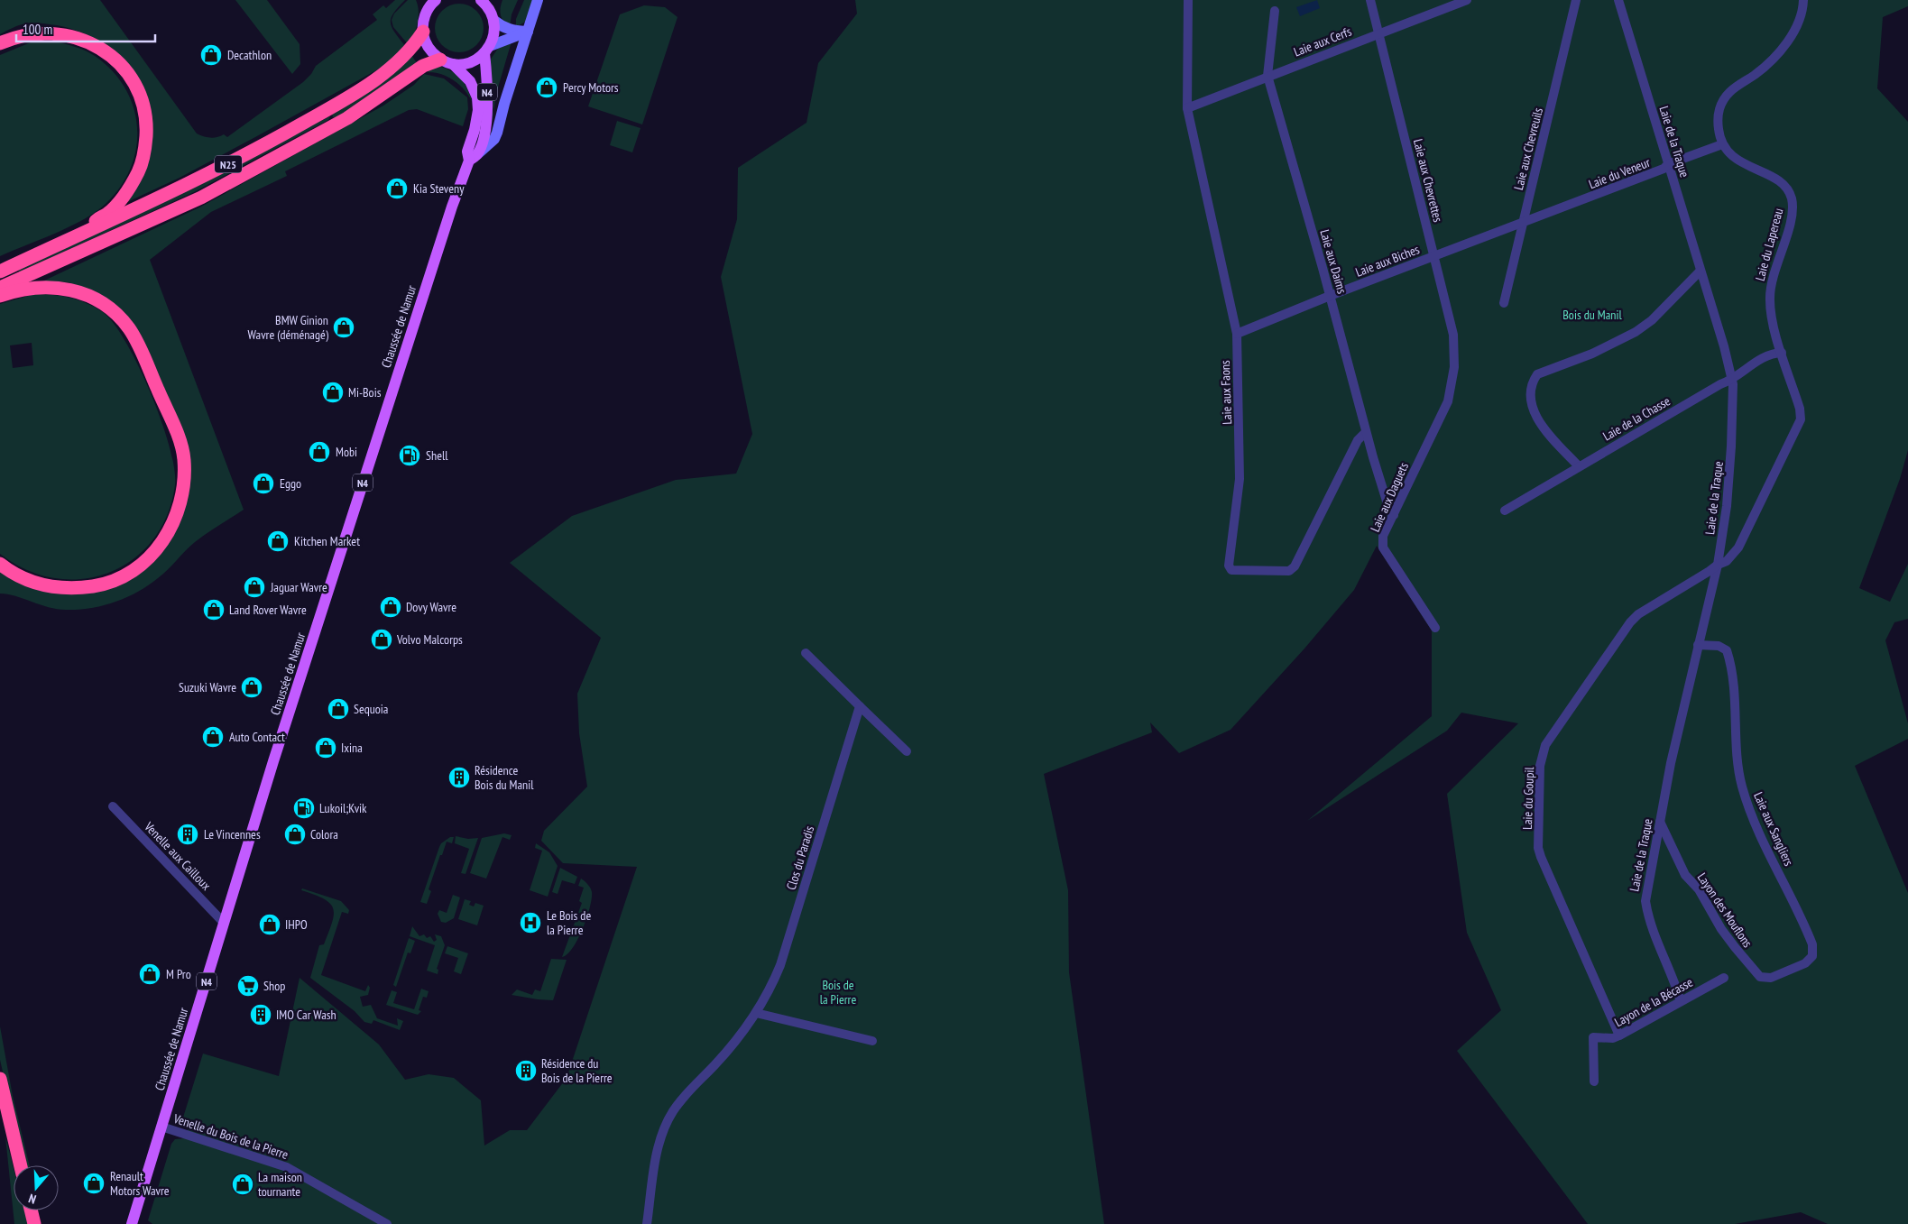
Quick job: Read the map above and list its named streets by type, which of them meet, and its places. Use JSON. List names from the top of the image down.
{
  "streets": {
    "highway": ["N25"],
    "main road": ["N4", "Chaussée de Namur"],
    "street": [
      "Laie aux Cerfs",
      "Laie de la Traque",
      "Laie aux Chevreuils",
      "Laie du Veneur",
      "Laie aux Chevrettes",
      "Laie du Lapereau",
      "Laie aux Biches",
      "Laie aux Daims",
      "Laie aux Faons",
      "Laie de la Chasse",
      "Laie aux Daguets",
      "Laie du Goupil",
      "Laie aux Sangliers",
      "Venelle aux Cailloux",
      "Clos du Paradis",
      "Layon des Mouflons",
      "Layon de la Bécasse",
      "Venelle du Bois de la Pierre"
    ]
  },
  "crossings": [
    ["Laie aux Cerfs", "Laie aux Chevrettes"],
    ["Laie aux Cerfs", "Laie aux Daims"],
    ["Laie aux Cerfs", "Laie aux Faons"],
    ["Laie de la Traque", "Laie du Veneur"],
    ["Laie de la Traque", "Laie du Lapereau"],
    ["Laie de la Traque", "Laie de la Chasse"],
    ["Laie de la Traque", "Laie du Goupil"],
    ["Laie de la Traque", "Laie aux Sangliers"],
    ["Laie de la Traque", "Layon des Mouflons"],
    ["Laie de la Traque", "Layon de la Bécasse"],
    ["Laie aux Chevreuils", "Laie du Veneur"],
    ["Laie aux Chevreuils", "Laie aux Biches"],
    ["N25", "Chaussée de Namur"],
    ["Laie du Veneur", "Laie du Lapereau"],
    ["Laie du Veneur", "Laie aux Biches"],
    ["Laie aux Chevrettes", "Laie aux Biches"],
    ["Laie aux Chevrettes", "Laie aux Daguets"],
    ["Laie du Lapereau", "Laie de la Chasse"],
    ["Laie du Lapereau", "Laie du Goupil"],
    ["Laie aux Biches", "Laie aux Daims"],
    ["Laie aux Biches", "Laie aux Faons"],
    ["Laie aux Daims", "Laie aux Faons"],
    ["Laie aux Daims", "Laie aux Daguets"],
    ["Chaussée de Namur", "Venelle aux Cailloux"],
    ["Chaussée de Namur", "Venelle du Bois de la Pierre"],
    ["Laie du Goupil", "Layon de la Bécasse"],
    ["Laie aux Sangliers", "Layon des Mouflons"]
  ],
  "parks": ["Bois du Manil", "Bois de la Pierre"],
  "places": {
    "shop": [
      "Decathlon",
      "Percy Motors",
      "Kia Steveny",
      "BMW Ginion Wavre (déménagé)",
      "Mi-Bois",
      "Mobi",
      "Eggo",
      "Kitchen Market",
      "Jaguar Wavre",
      "Dovy Wavre",
      "Land Rover Wavre",
      "Volvo Malcorps",
      "Suzuki Wavre",
      "Sequoia",
      "Auto Contact",
      "Ixina",
      "Colora",
      "IHPO",
      "M Pro",
      "Renault Motors Wavre",
      "La maison tournante"
    ],
    "fuel station": ["Shell", "Lukoil;Kvik"],
    "building": [
      "Résidence Bois du Manil",
      "Le Vincennes",
      "IMO Car Wash",
      "Résidence du Bois de la Pierre"
    ],
    "hospital": ["Le Bois de la Pierre"],
    "supermarket": ["Shop"]
  },
  "scale_bar": "100 m",
  "north": "bottom"
}
